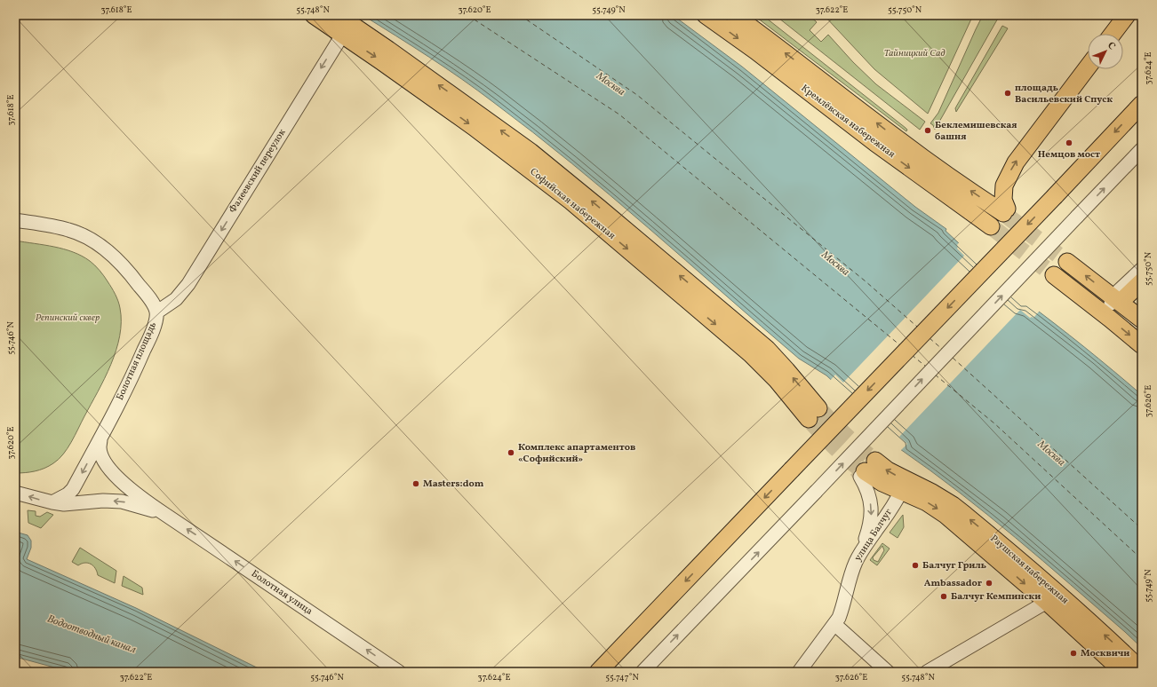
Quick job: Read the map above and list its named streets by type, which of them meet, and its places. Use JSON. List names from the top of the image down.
{
  "streets": {
    "main road": ["Кремлёвская набережная", "Софийская набережная", "Раушская набережная"],
    "street": [
      "Фалеевский переулок",
      "Болотная площадь",
      "улица Балчуг",
      "Болотная улица"
    ]
  },
  "crossings": [
    ["Фалеевский переулок", "Софийская набережная"],
    ["Фалеевский переулок", "Болотная площадь"],
    ["Болотная площадь", "Болотная улица"],
    ["улица Балчуг", "Раушская набережная"]
  ],
  "one_way": ["Кремлёвская набережная", "Фалеевский переулок", "Болотная улица"],
  "water": ["Москва", "Водоотводный канал"],
  "parks": ["Тайницкий Сад", "Репинский сквер"],
  "places": [
    "площадь Васильевский Спуск",
    "Беклемишевская башня",
    "Немцов мост",
    "Комплекс апартаментов «Софийский»",
    "Masters:dom",
    "Балчуг Гриль",
    "Ambassador",
    "Балчуг Кемпински",
    "Москвичи"
  ],
  "north": "top right",
  "coordinates": [
    "37.618°E",
    "55.748°N",
    "37.620°E",
    "55.749°N",
    "37.622°E",
    "55.750°N",
    "37.624°E",
    "55.746°N",
    "37.626°E",
    "55.747°N"
  ]
}
